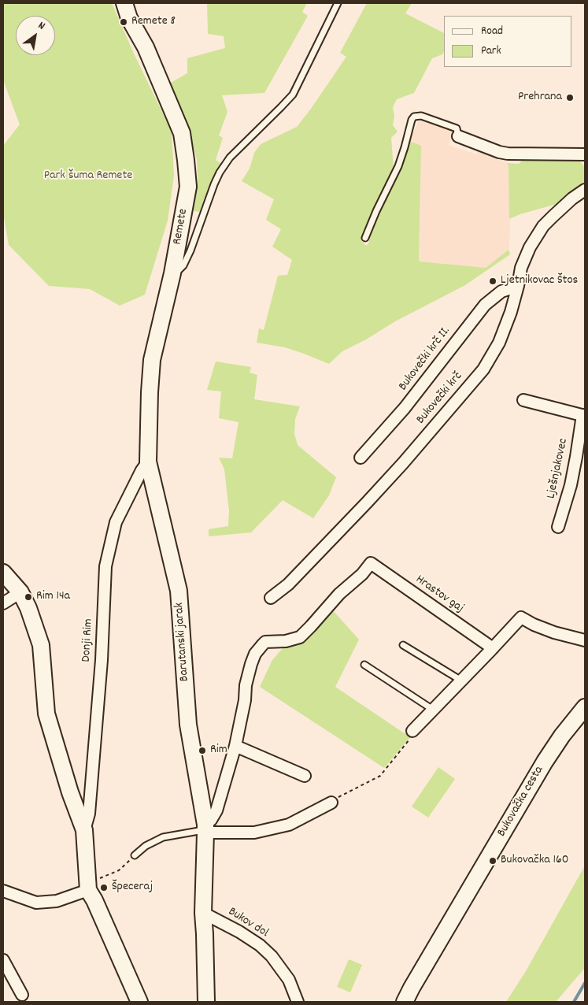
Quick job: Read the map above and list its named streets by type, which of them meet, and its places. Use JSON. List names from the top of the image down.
{
  "streets": {
    "street": [
      "Remete",
      "Bukovečki krč II.",
      "Bukovečki krč",
      "Lješnjakovec",
      "Hrastov gaj",
      "Donji Rim",
      "Barutanski jarak",
      "Bukovačka cesta",
      "Bukov dol"
    ]
  },
  "crossings": [
    ["Remete", "Donji Rim"],
    ["Remete", "Barutanski jarak"],
    ["Bukovečki krč II.", "Bukovečki krč"],
    ["Donji Rim", "Barutanski jarak"],
    ["Barutanski jarak", "Bukov dol"]
  ],
  "parks": ["Park šuma Remete"],
  "places": [
    "Remete 8",
    "Prehrana",
    "Ljetnikovac Štos",
    "Rim 14a",
    "Rim",
    "Bukovačka 160",
    "Špeceraj"
  ],
  "legend": ["Road", "Park"],
  "north": "top right"
}
